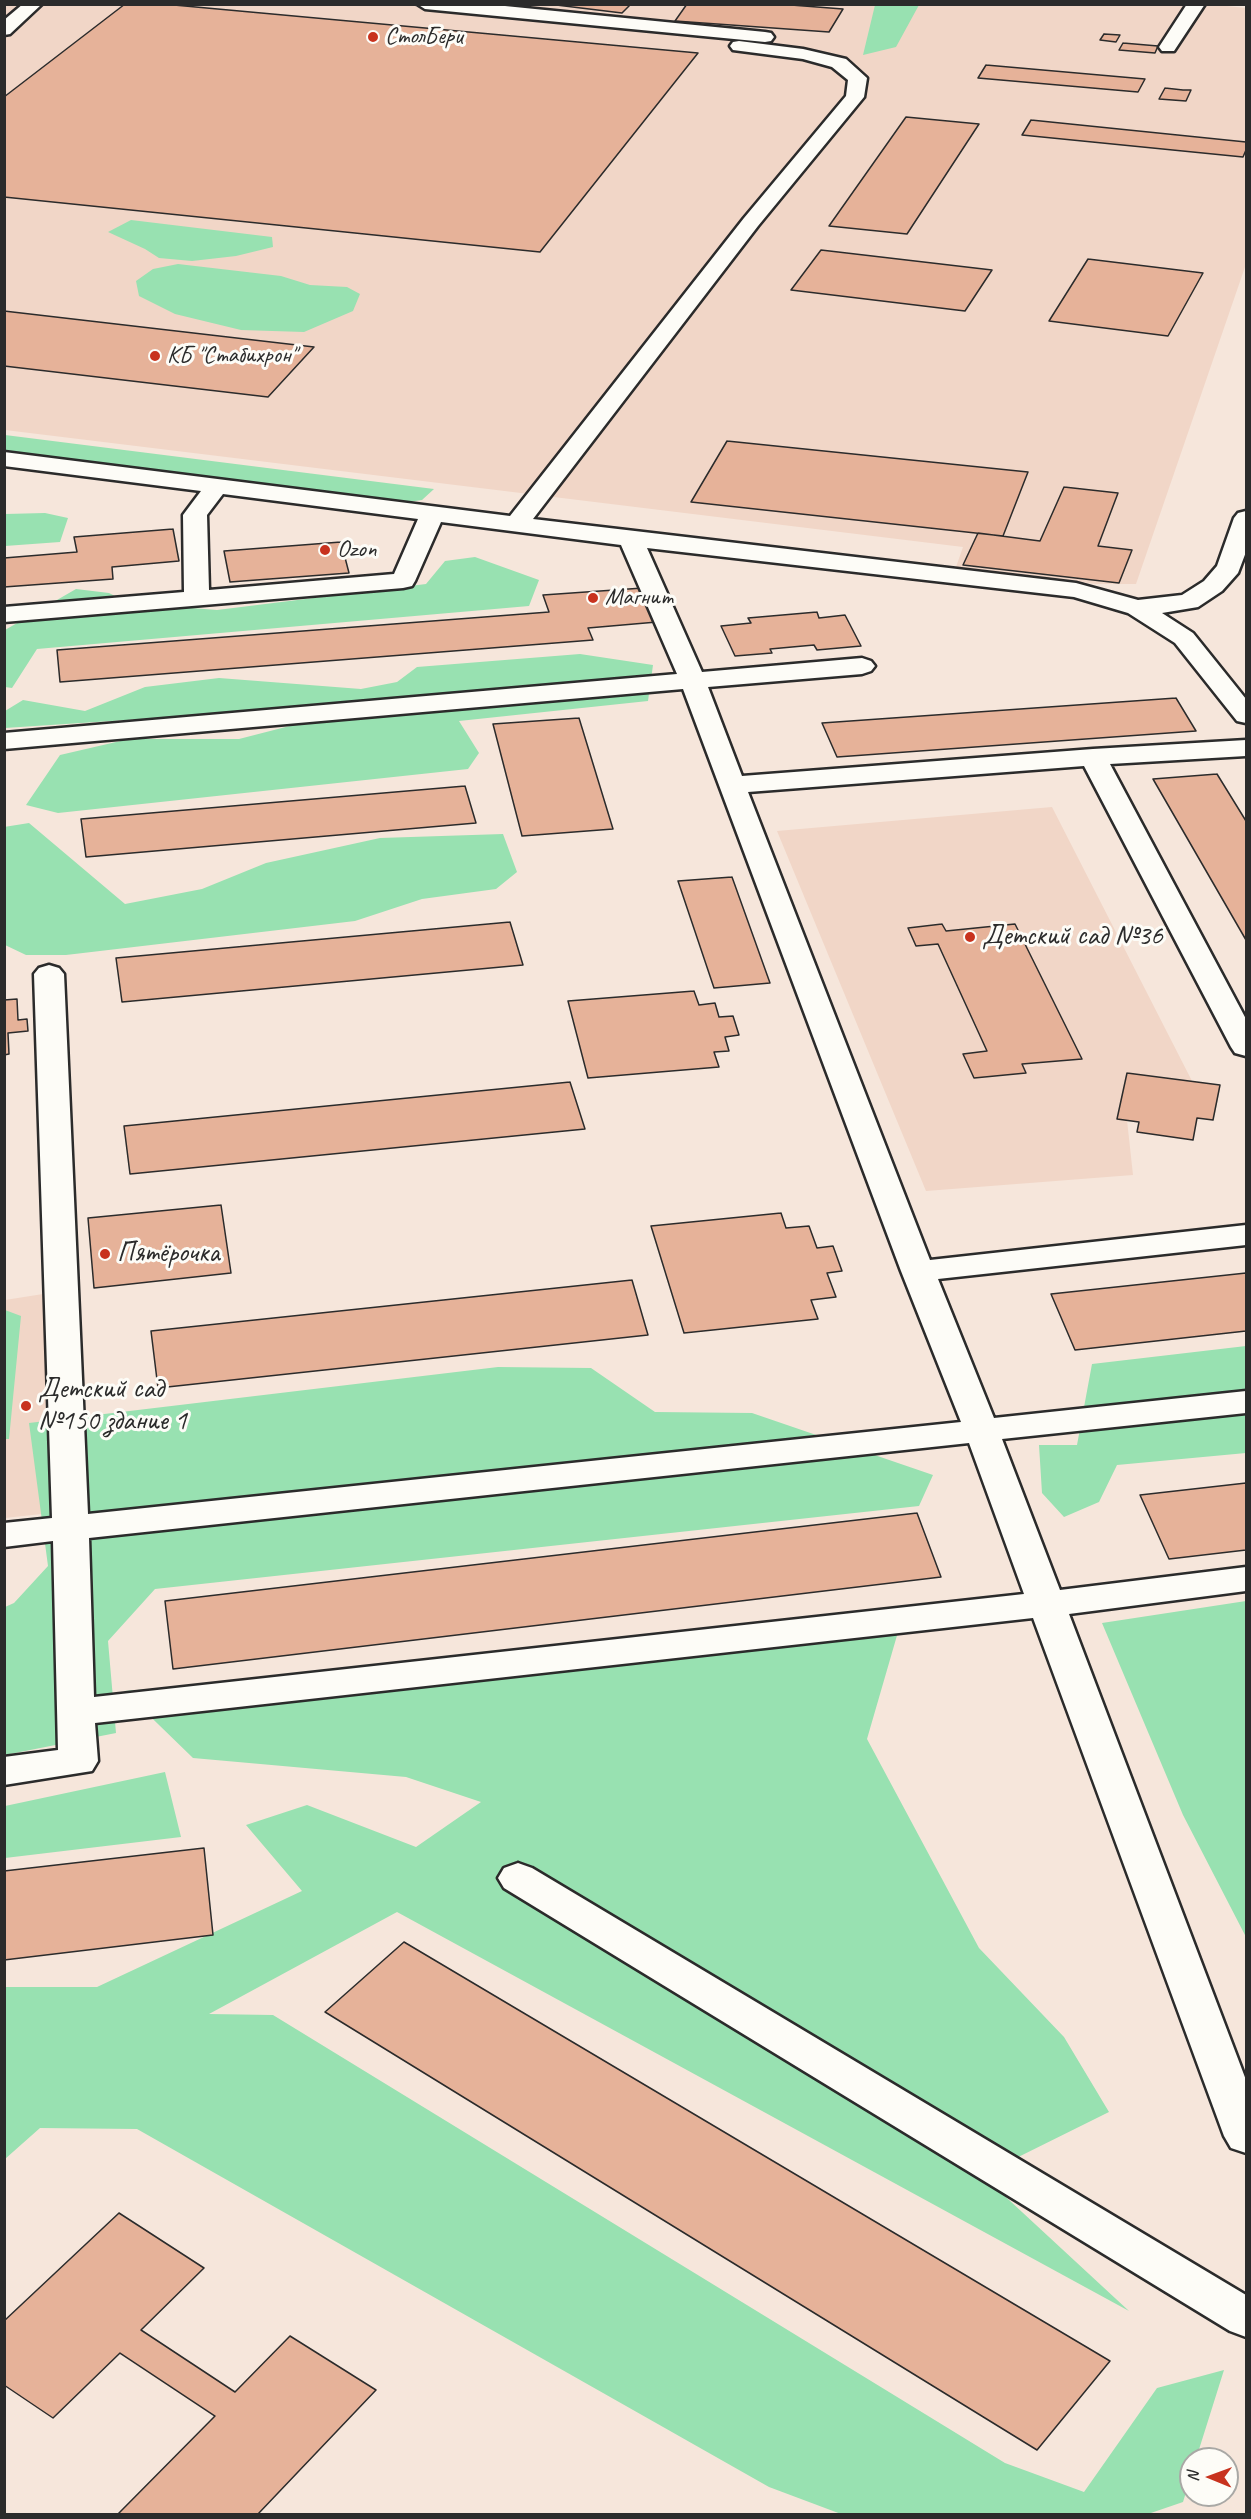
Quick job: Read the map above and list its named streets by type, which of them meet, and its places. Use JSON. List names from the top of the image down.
{
  "places": [
    "СтолБери",
    "КБ \"Стабихрон\"",
    "Ozon",
    "Магнит",
    "Детский сад №36",
    "Пятёрочка",
    "Детский сад №150 здание 1"
  ],
  "north": "left"
}
